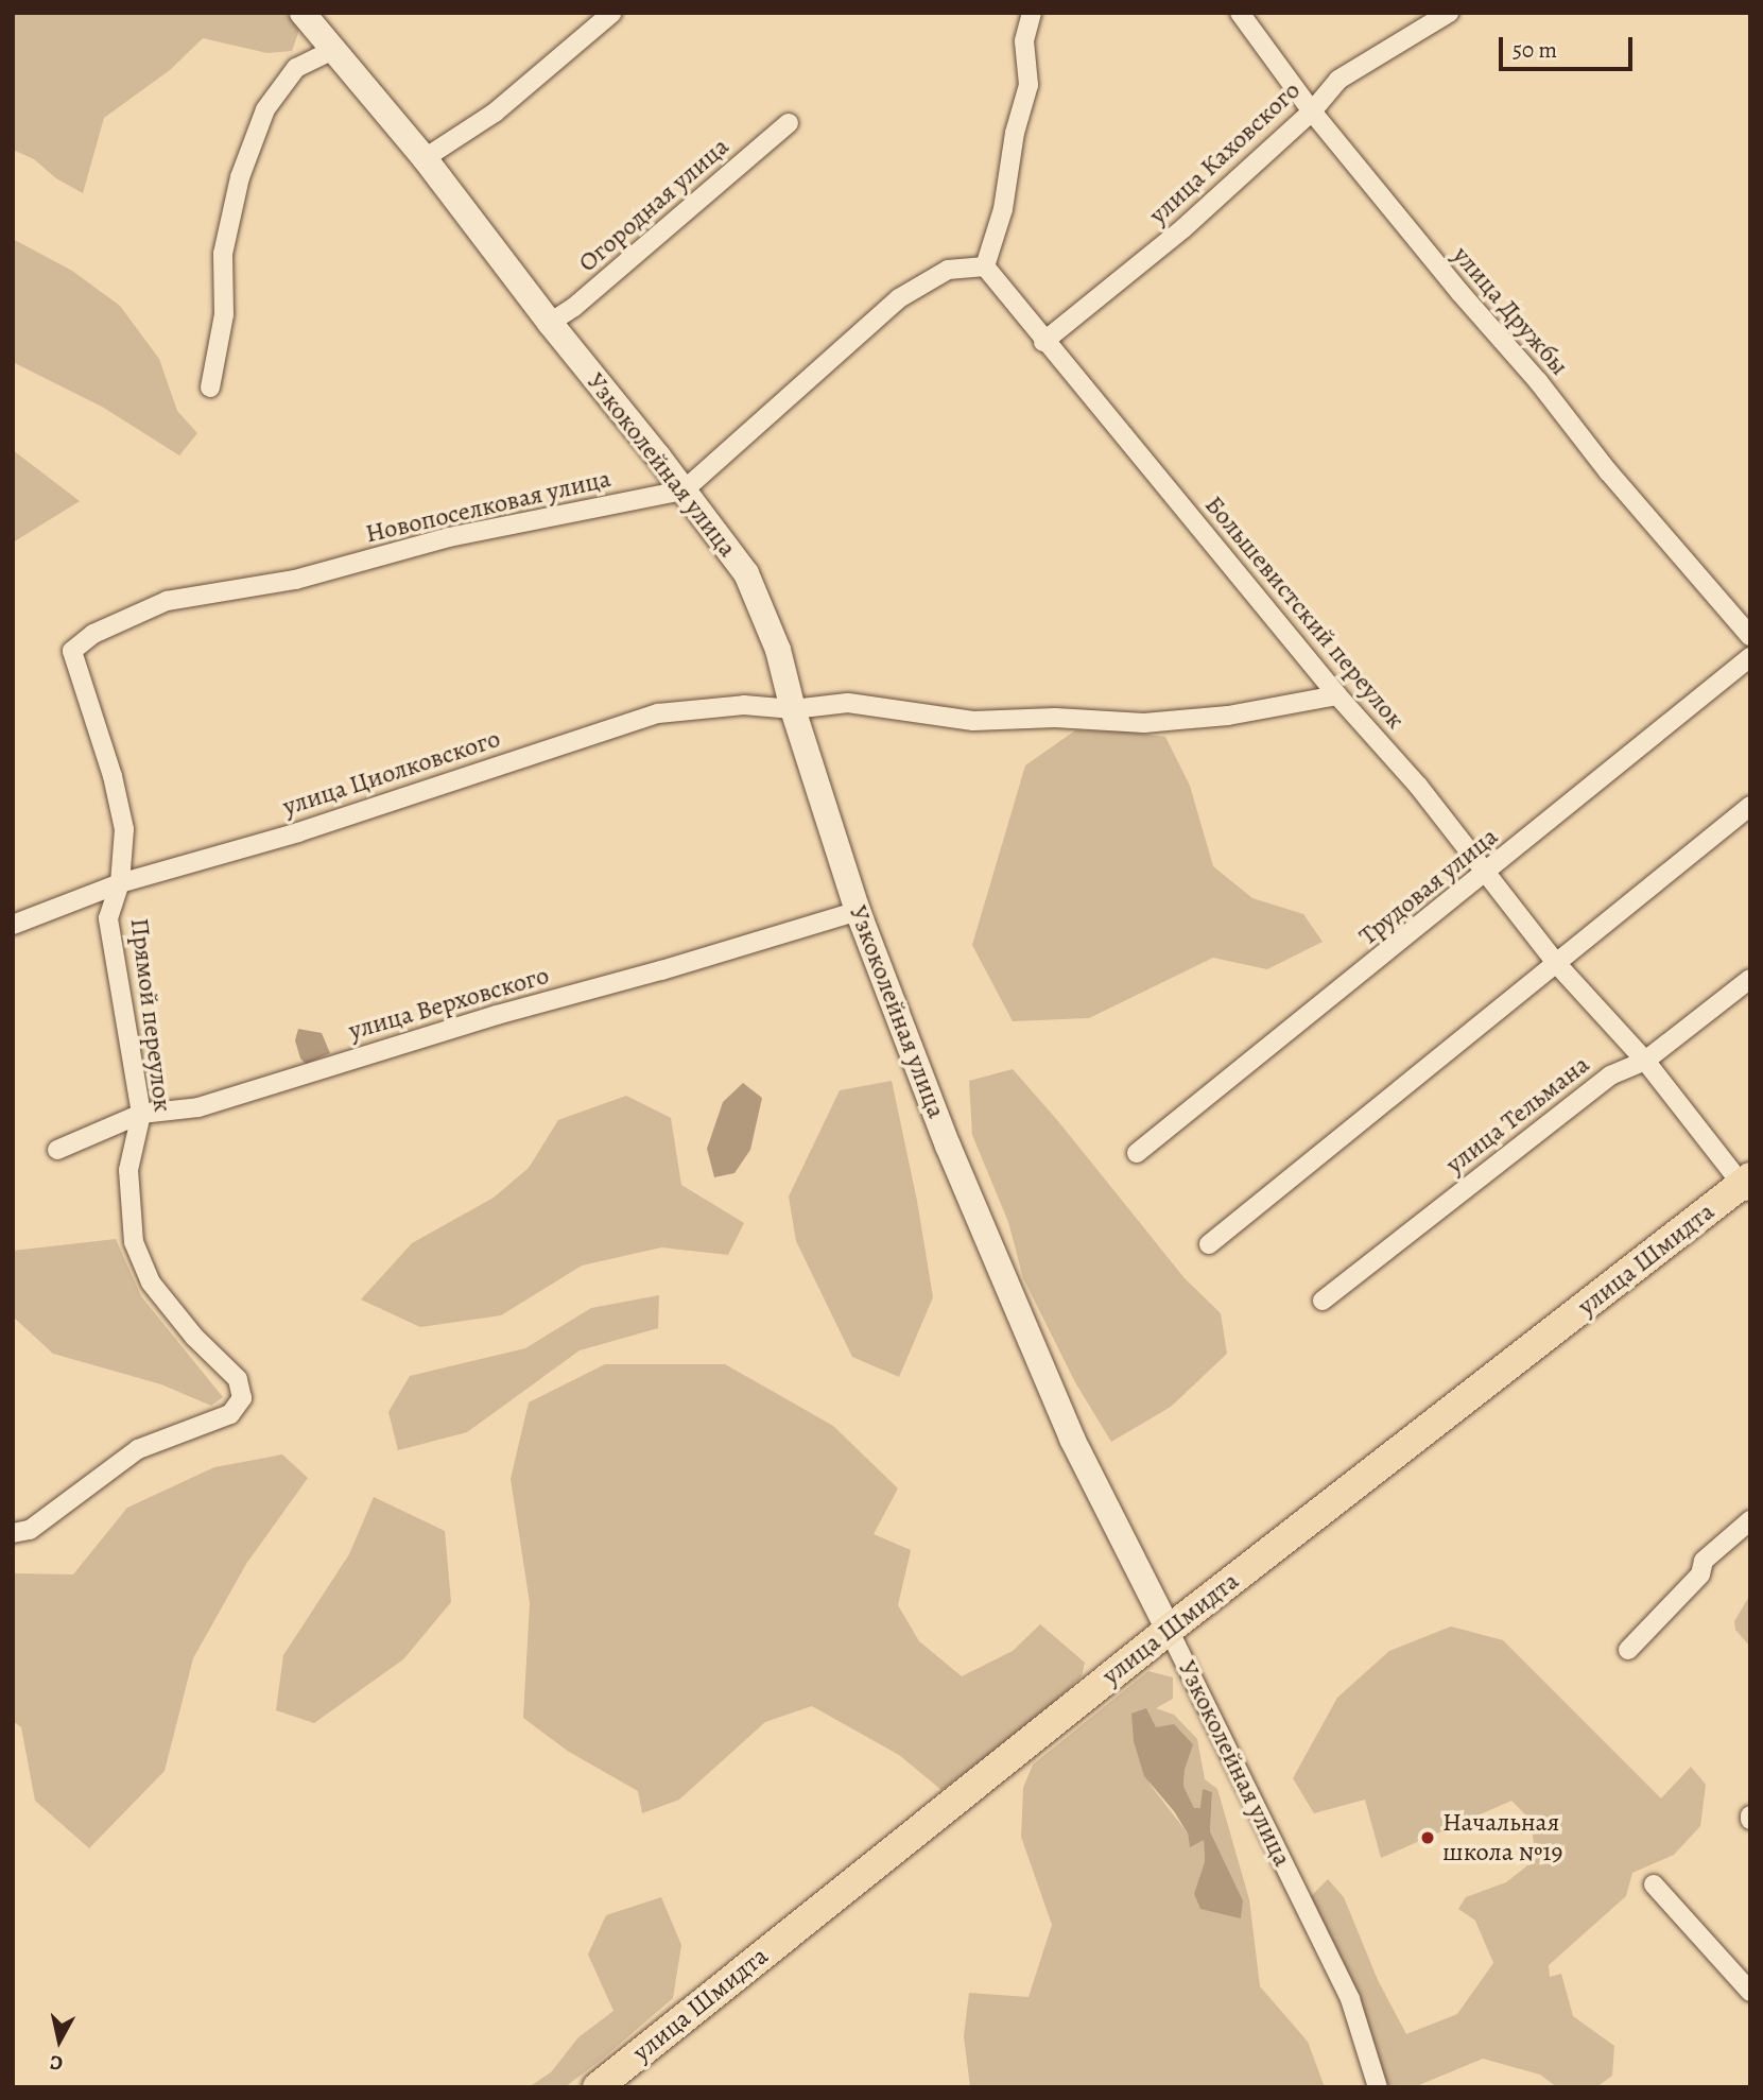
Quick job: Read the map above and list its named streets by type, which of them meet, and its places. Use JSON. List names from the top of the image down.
{
  "streets": {
    "main road": ["улица Шмидта"],
    "street": [
      "улица Каховского",
      "Огородная улица",
      "улица Дружбы",
      "Узкоколейная улица",
      "Новопоселковая улица",
      "Большевистский переулок",
      "улица Циолковского",
      "Трудовая улица",
      "улица Верховского",
      "Прямой переулок",
      "улица Тельмана"
    ]
  },
  "crossings": [
    ["улица Каховского", "улица Дружбы"],
    ["улица Каховского", "Большевистский переулок"],
    ["Огородная улица", "Узкоколейная улица"],
    ["Узкоколейная улица", "Новопоселковая улица"],
    ["Узкоколейная улица", "улица Циолковского"],
    ["Узкоколейная улица", "улица Верховского"],
    ["Узкоколейная улица", "улица Шмидта"],
    ["Новопоселковая улица", "Прямой переулок"],
    ["Большевистский переулок", "улица Циолковского"],
    ["Большевистский переулок", "Трудовая улица"],
    ["Большевистский переулок", "улица Тельмана"],
    ["Большевистский переулок", "улица Шмидта"],
    ["улица Циолковского", "Прямой переулок"],
    ["улица Верховского", "Прямой переулок"]
  ],
  "places": ["Начальная школа №19"],
  "scale_bar": "50 m",
  "north": "bottom"
}
